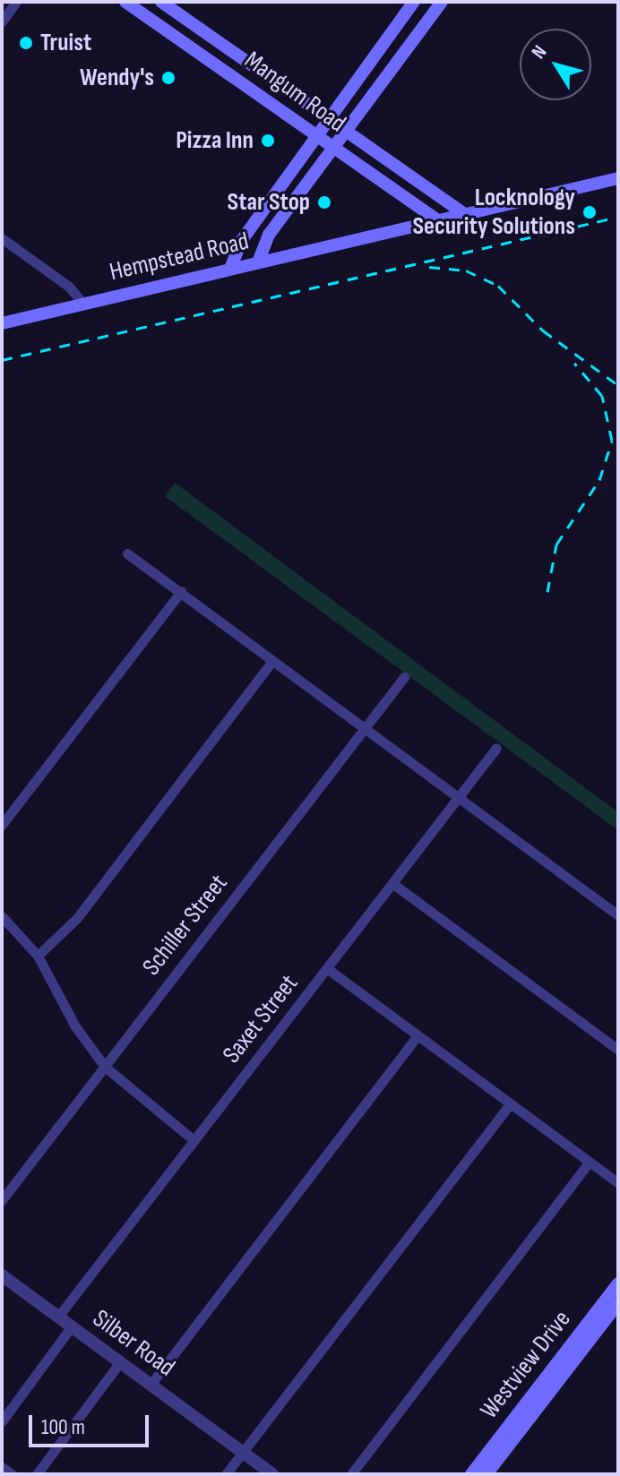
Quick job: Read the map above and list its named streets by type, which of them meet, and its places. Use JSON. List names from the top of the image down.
{
  "streets": {
    "main road": ["Mangum Road", "Hempstead Road", "Westview Drive"],
    "street": ["Schiller Street", "Saxet Street", "Silber Road"]
  },
  "crossings": [
    ["Mangum Road", "Hempstead Road"],
    ["Saxet Street", "Silber Road"]
  ],
  "places": [
    "Truist",
    "Wendy's",
    "Pizza Inn",
    "Star Stop",
    "Locknology Security Solutions"
  ],
  "scale_bar": "100 m",
  "north": "top left"
}
